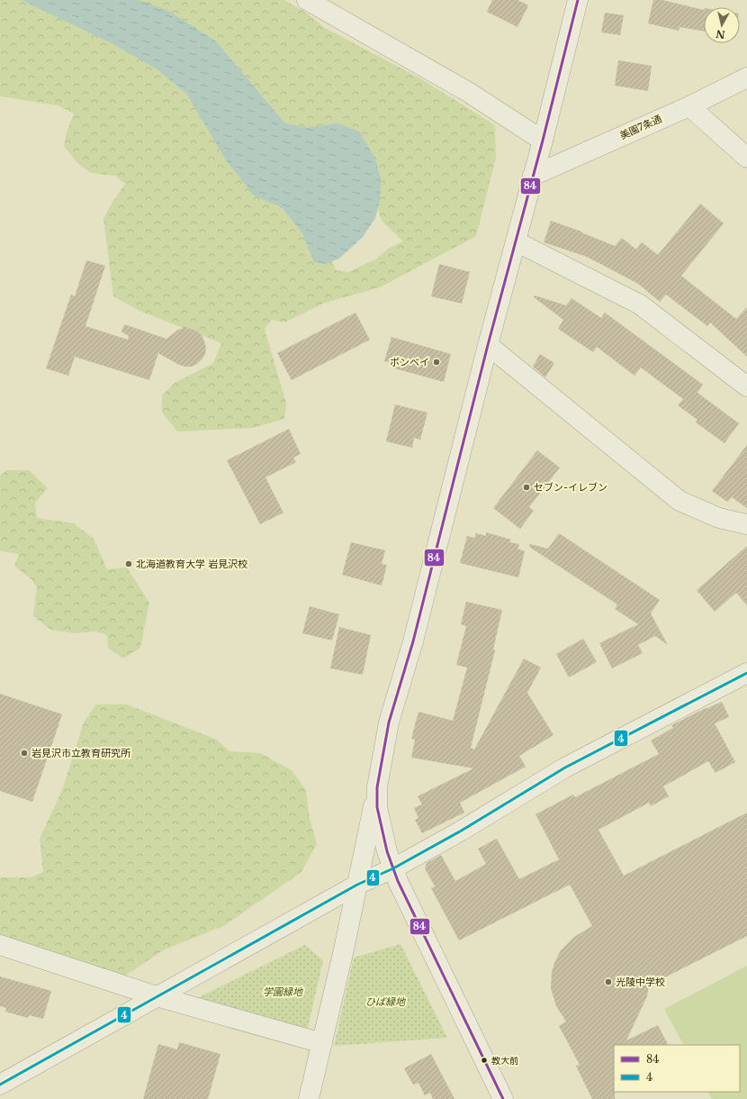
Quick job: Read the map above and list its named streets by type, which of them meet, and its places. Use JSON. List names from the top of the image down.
{
  "streets": {
    "street": ["美園7条通"]
  },
  "parks": ["学園緑地", "ひば緑地"],
  "places": [
    "ボンベイ",
    "セブン-イレブン",
    "北海道教育大学 岩見沢校",
    "岩見沢市立教育研究所",
    "光陵中学校",
    "教大前"
  ],
  "lines": ["transit line 84", "transit line 4"],
  "legend": ["84", "4"],
  "north": "bottom"
}
